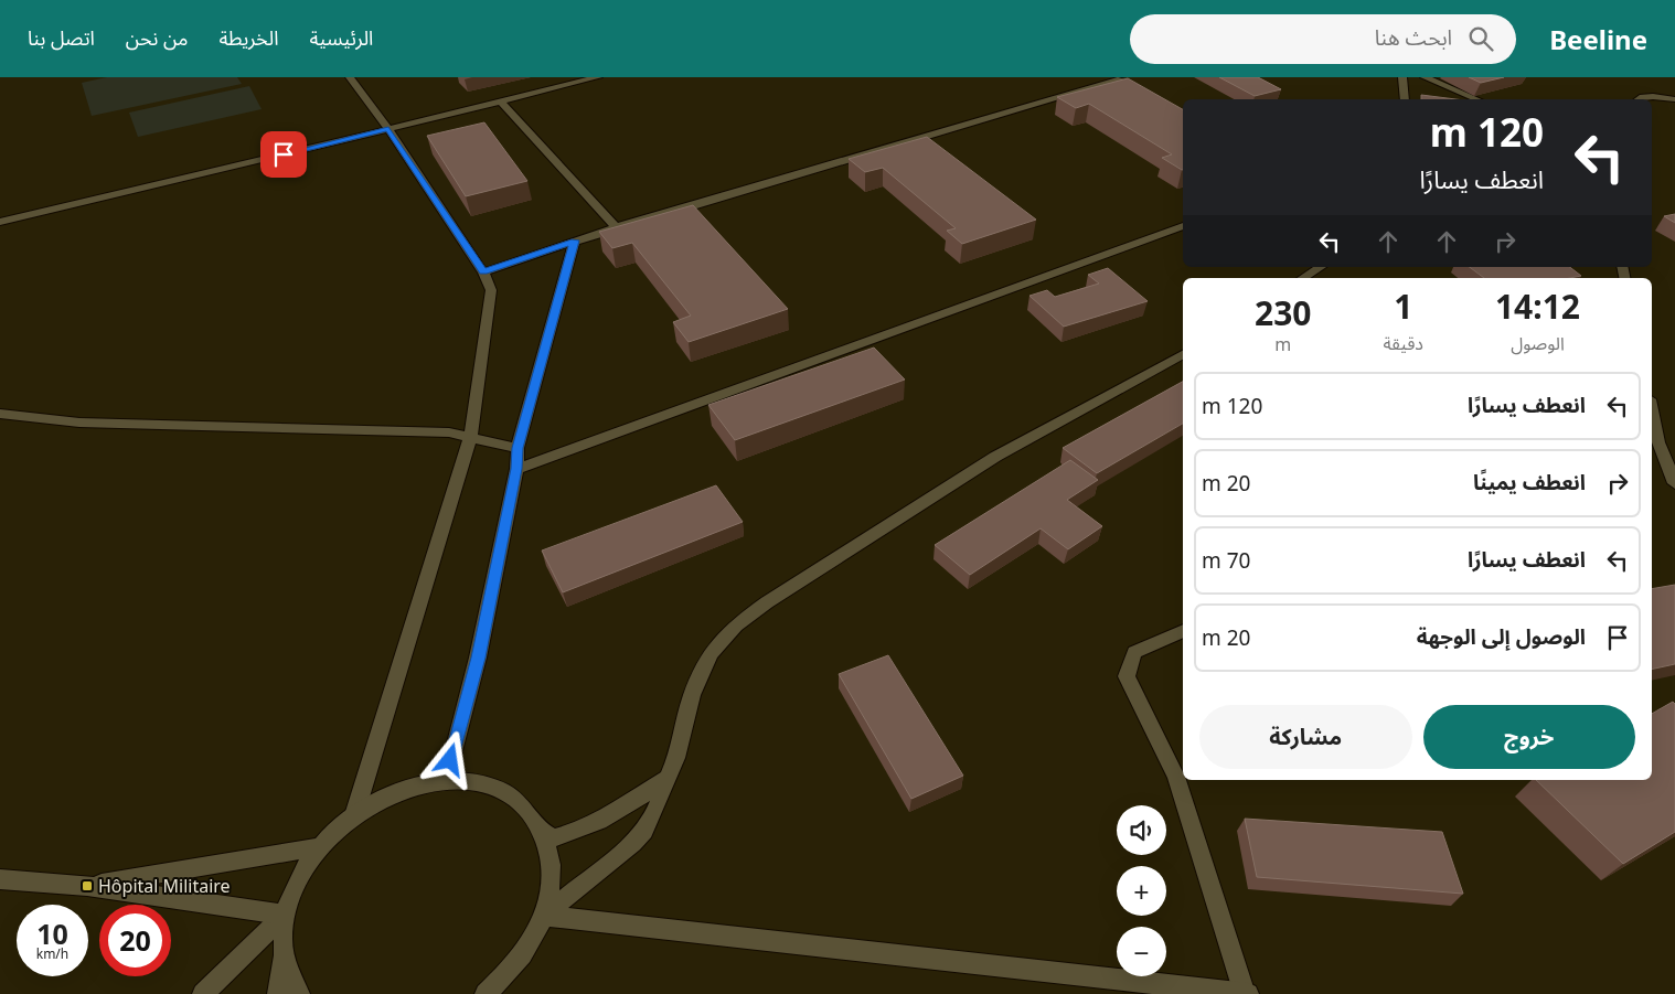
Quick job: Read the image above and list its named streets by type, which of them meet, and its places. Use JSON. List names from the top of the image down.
{
  "places": {
    "transit": ["Hôpital Militaire"]
  },
  "page": {
    "header": "Beeline",
    "search": "ابحث هنا",
    "nav": [
      "الرئيسية",
      "الخريطة",
      "من نحن",
      "اتصل بنا"
    ],
    "turn": ["120 m", "انعطف يسارًا"],
    "eta": [
      "14:12",
      "الوصول",
      "1",
      "دقيقة",
      "230",
      "m"
    ],
    "list": [
      {
        "name": "انعطف يسارًا",
        "value": "120 m"
      },
      {
        "name": "انعطف يمينًا",
        "value": "20 m"
      },
      {
        "name": "انعطف يسارًا",
        "value": "70 m"
      },
      {
        "name": "الوصول إلى الوجهة",
        "value": "20 m"
      }
    ],
    "buttons": ["خروج", "مشاركة"],
    "map_buttons": ["+", "−"],
    "speed": "10 km/h",
    "limit": "20"
  }
}
